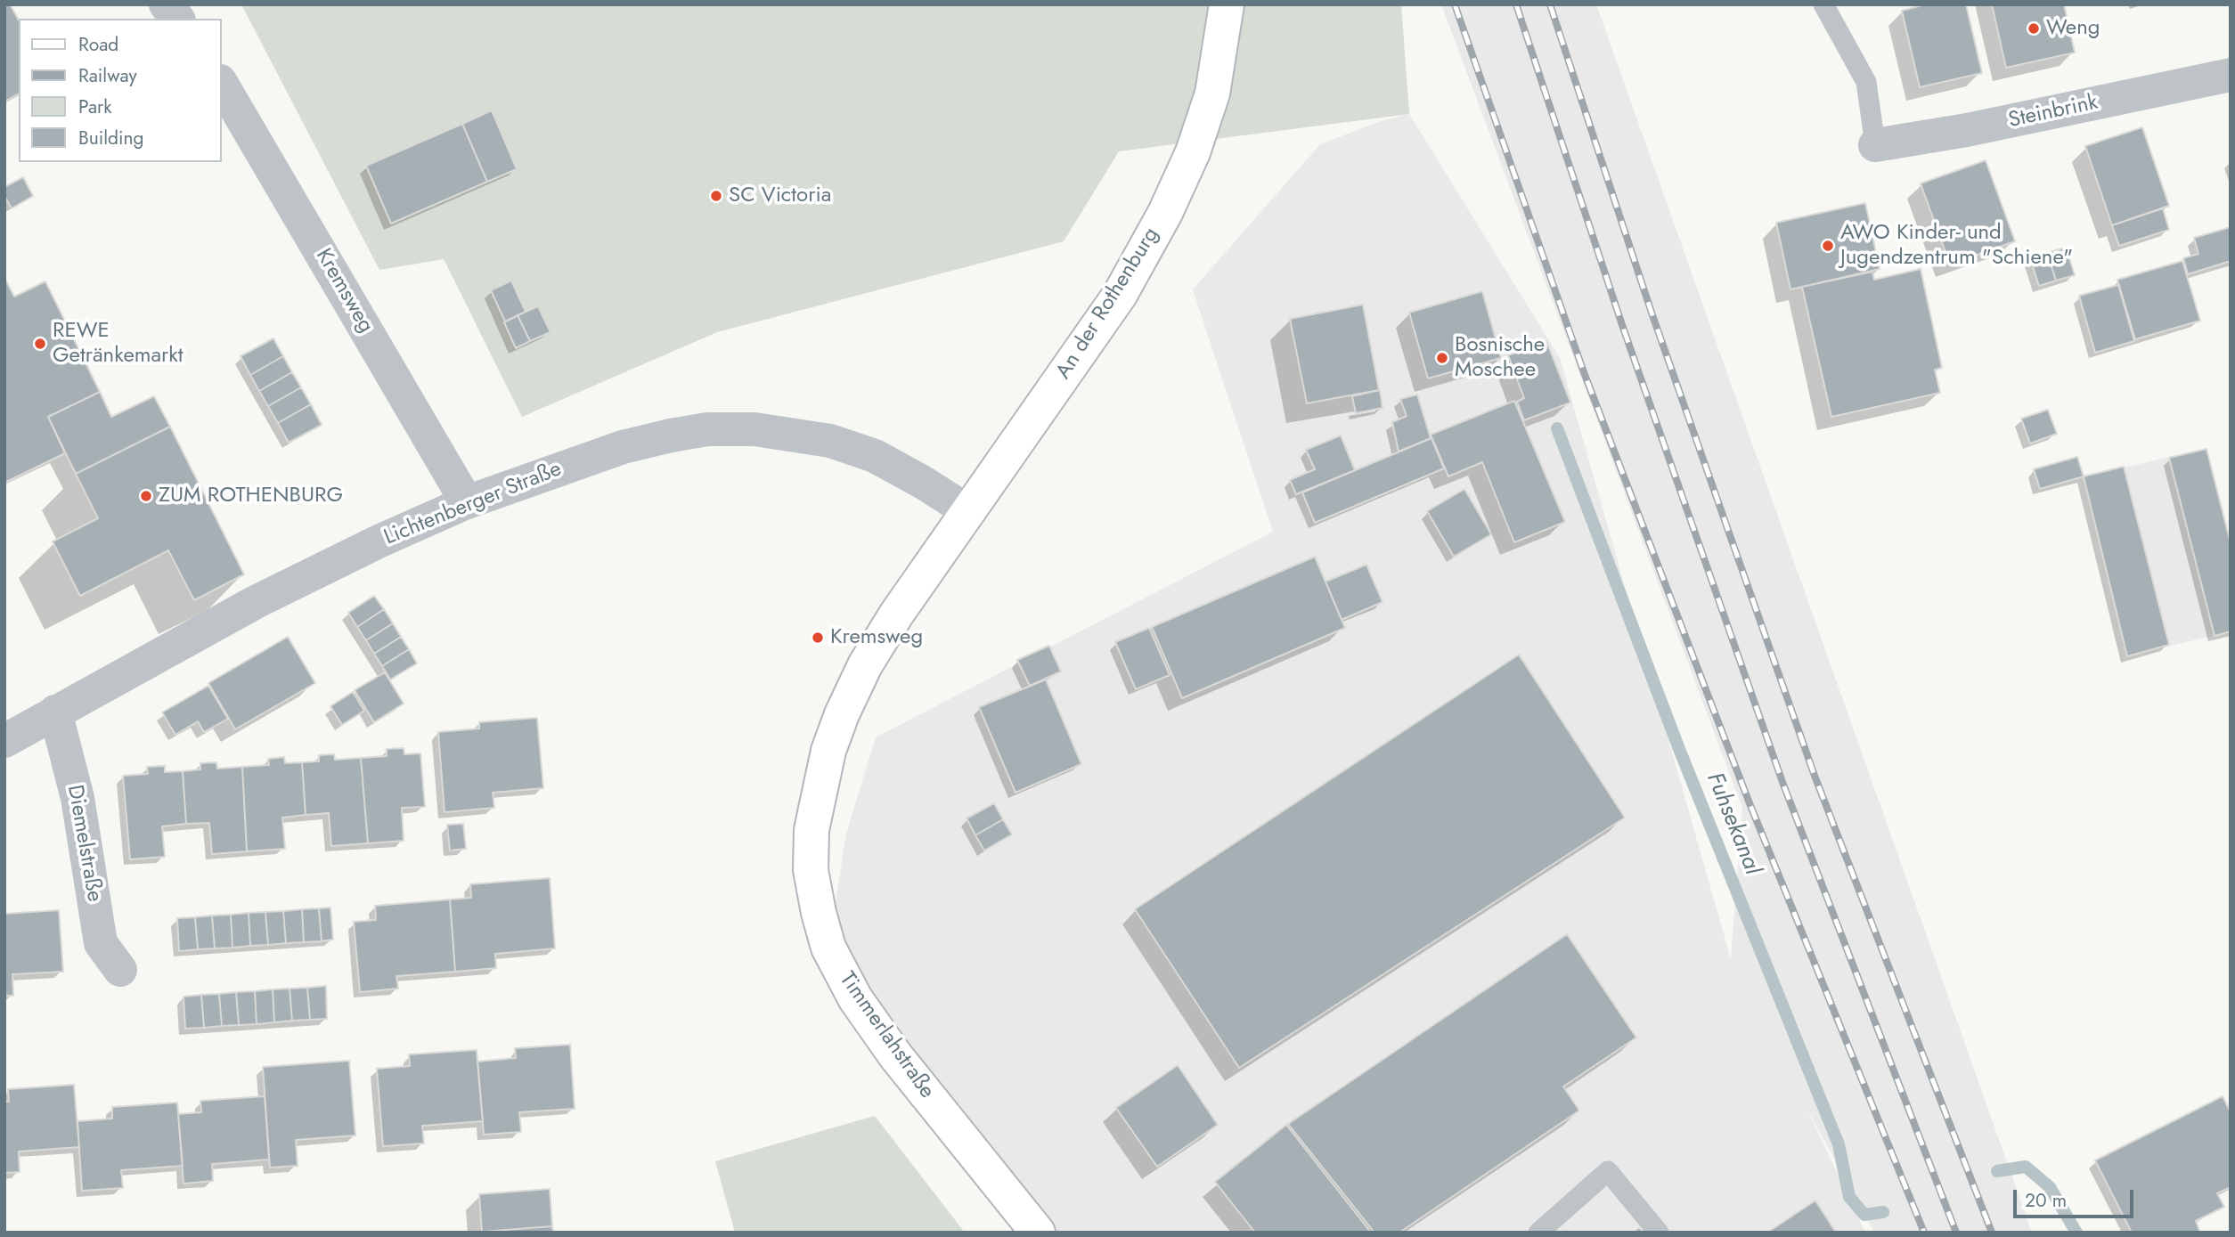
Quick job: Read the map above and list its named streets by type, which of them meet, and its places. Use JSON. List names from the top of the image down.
{
  "streets": {
    "main road": ["An der Rothenburg", "Timmerlahstraße"],
    "street": [
      "Steinbrink",
      "Kremsweg",
      "Lichtenberger Straße",
      "Diemelstraße"
    ]
  },
  "crossings": [
    ["Kremsweg", "Lichtenberger Straße"],
    ["An der Rothenburg", "Lichtenberger Straße"],
    ["An der Rothenburg", "Timmerlahstraße"],
    ["Lichtenberger Straße", "Diemelstraße"],
    ["Lichtenberger Straße", "Timmerlahstraße"]
  ],
  "water": ["Fuhsekanal"],
  "places": [
    "Weng",
    "SC Victoria",
    "AWO Kinder- und Jugendzentrum \"Schiene\"",
    "REWE Getränkemarkt",
    "Bosnische Moschee",
    "ZUM ROTHENBURG",
    "Kremsweg"
  ],
  "legend": [
    "Road",
    "Railway",
    "Park",
    "Building"
  ],
  "scale_bar": "20 m"
}
